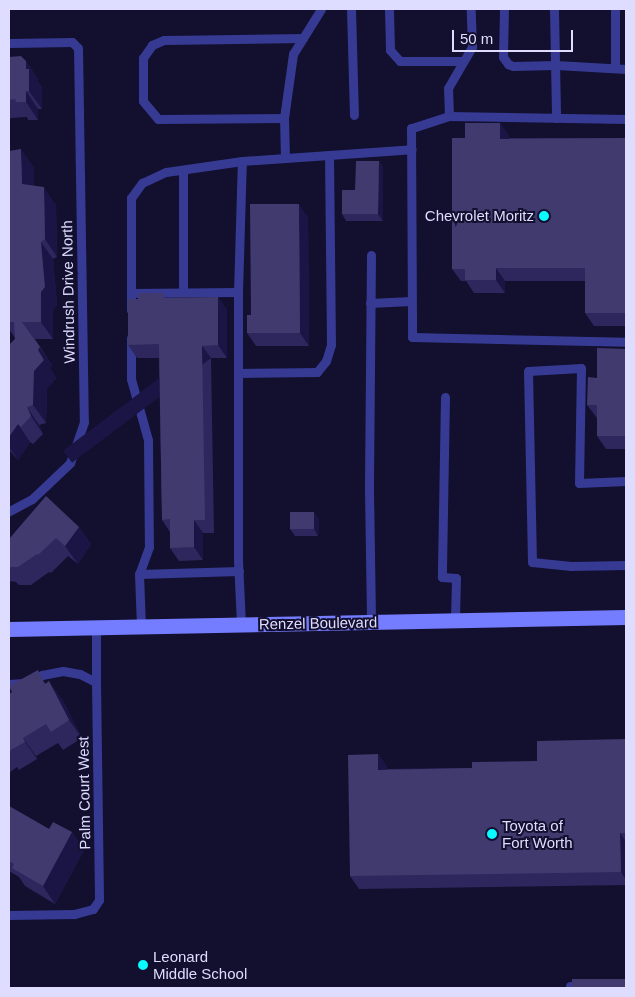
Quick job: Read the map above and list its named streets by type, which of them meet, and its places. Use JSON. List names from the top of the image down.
{
  "streets": {
    "street": ["Renzel Boulevard"],
    "lane": ["Windrush Drive North", "Palm Court West"]
  },
  "crossings": [
    ["Renzel Boulevard", "Palm Court West"]
  ],
  "places": ["Chevrolet Moritz", "Toyota of Fort Worth", "Leonard Middle School"],
  "scale_bar": "50 m"
}
